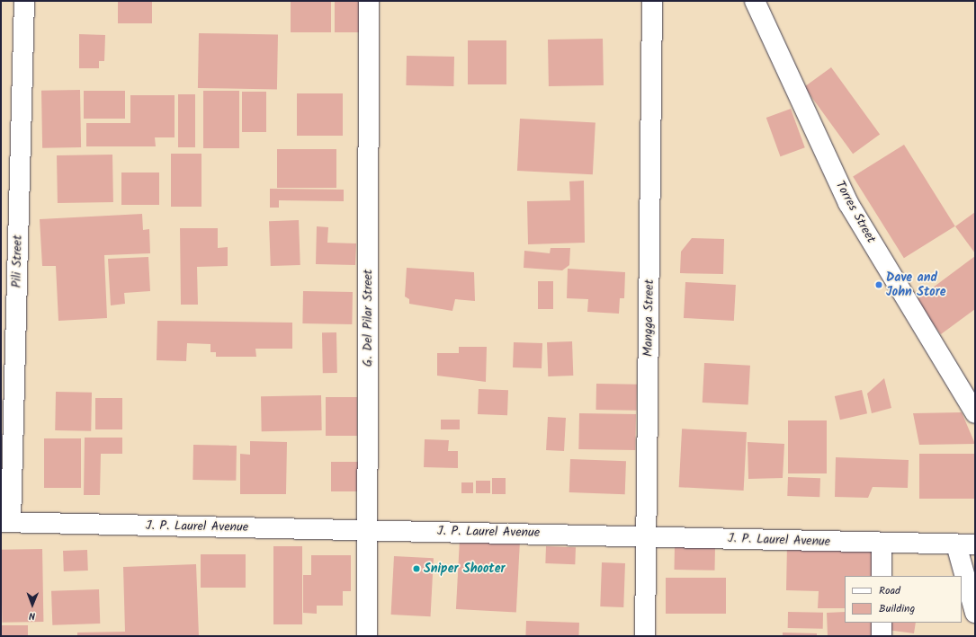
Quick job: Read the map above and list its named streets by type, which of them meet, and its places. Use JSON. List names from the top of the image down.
{
  "streets": {
    "street": [
      "Torres Street",
      "Pili Street",
      "G. Del Pilar Street",
      "Mangga Street",
      "J. P. Laurel Avenue"
    ]
  },
  "crossings": [
    ["Pili Street", "J. P. Laurel Avenue"],
    ["G. Del Pilar Street", "J. P. Laurel Avenue"],
    ["Mangga Street", "J. P. Laurel Avenue"]
  ],
  "places": ["Dave and John Store", "Sniper Shooter"],
  "legend": ["Road", "Building"],
  "north": "bottom"
}
